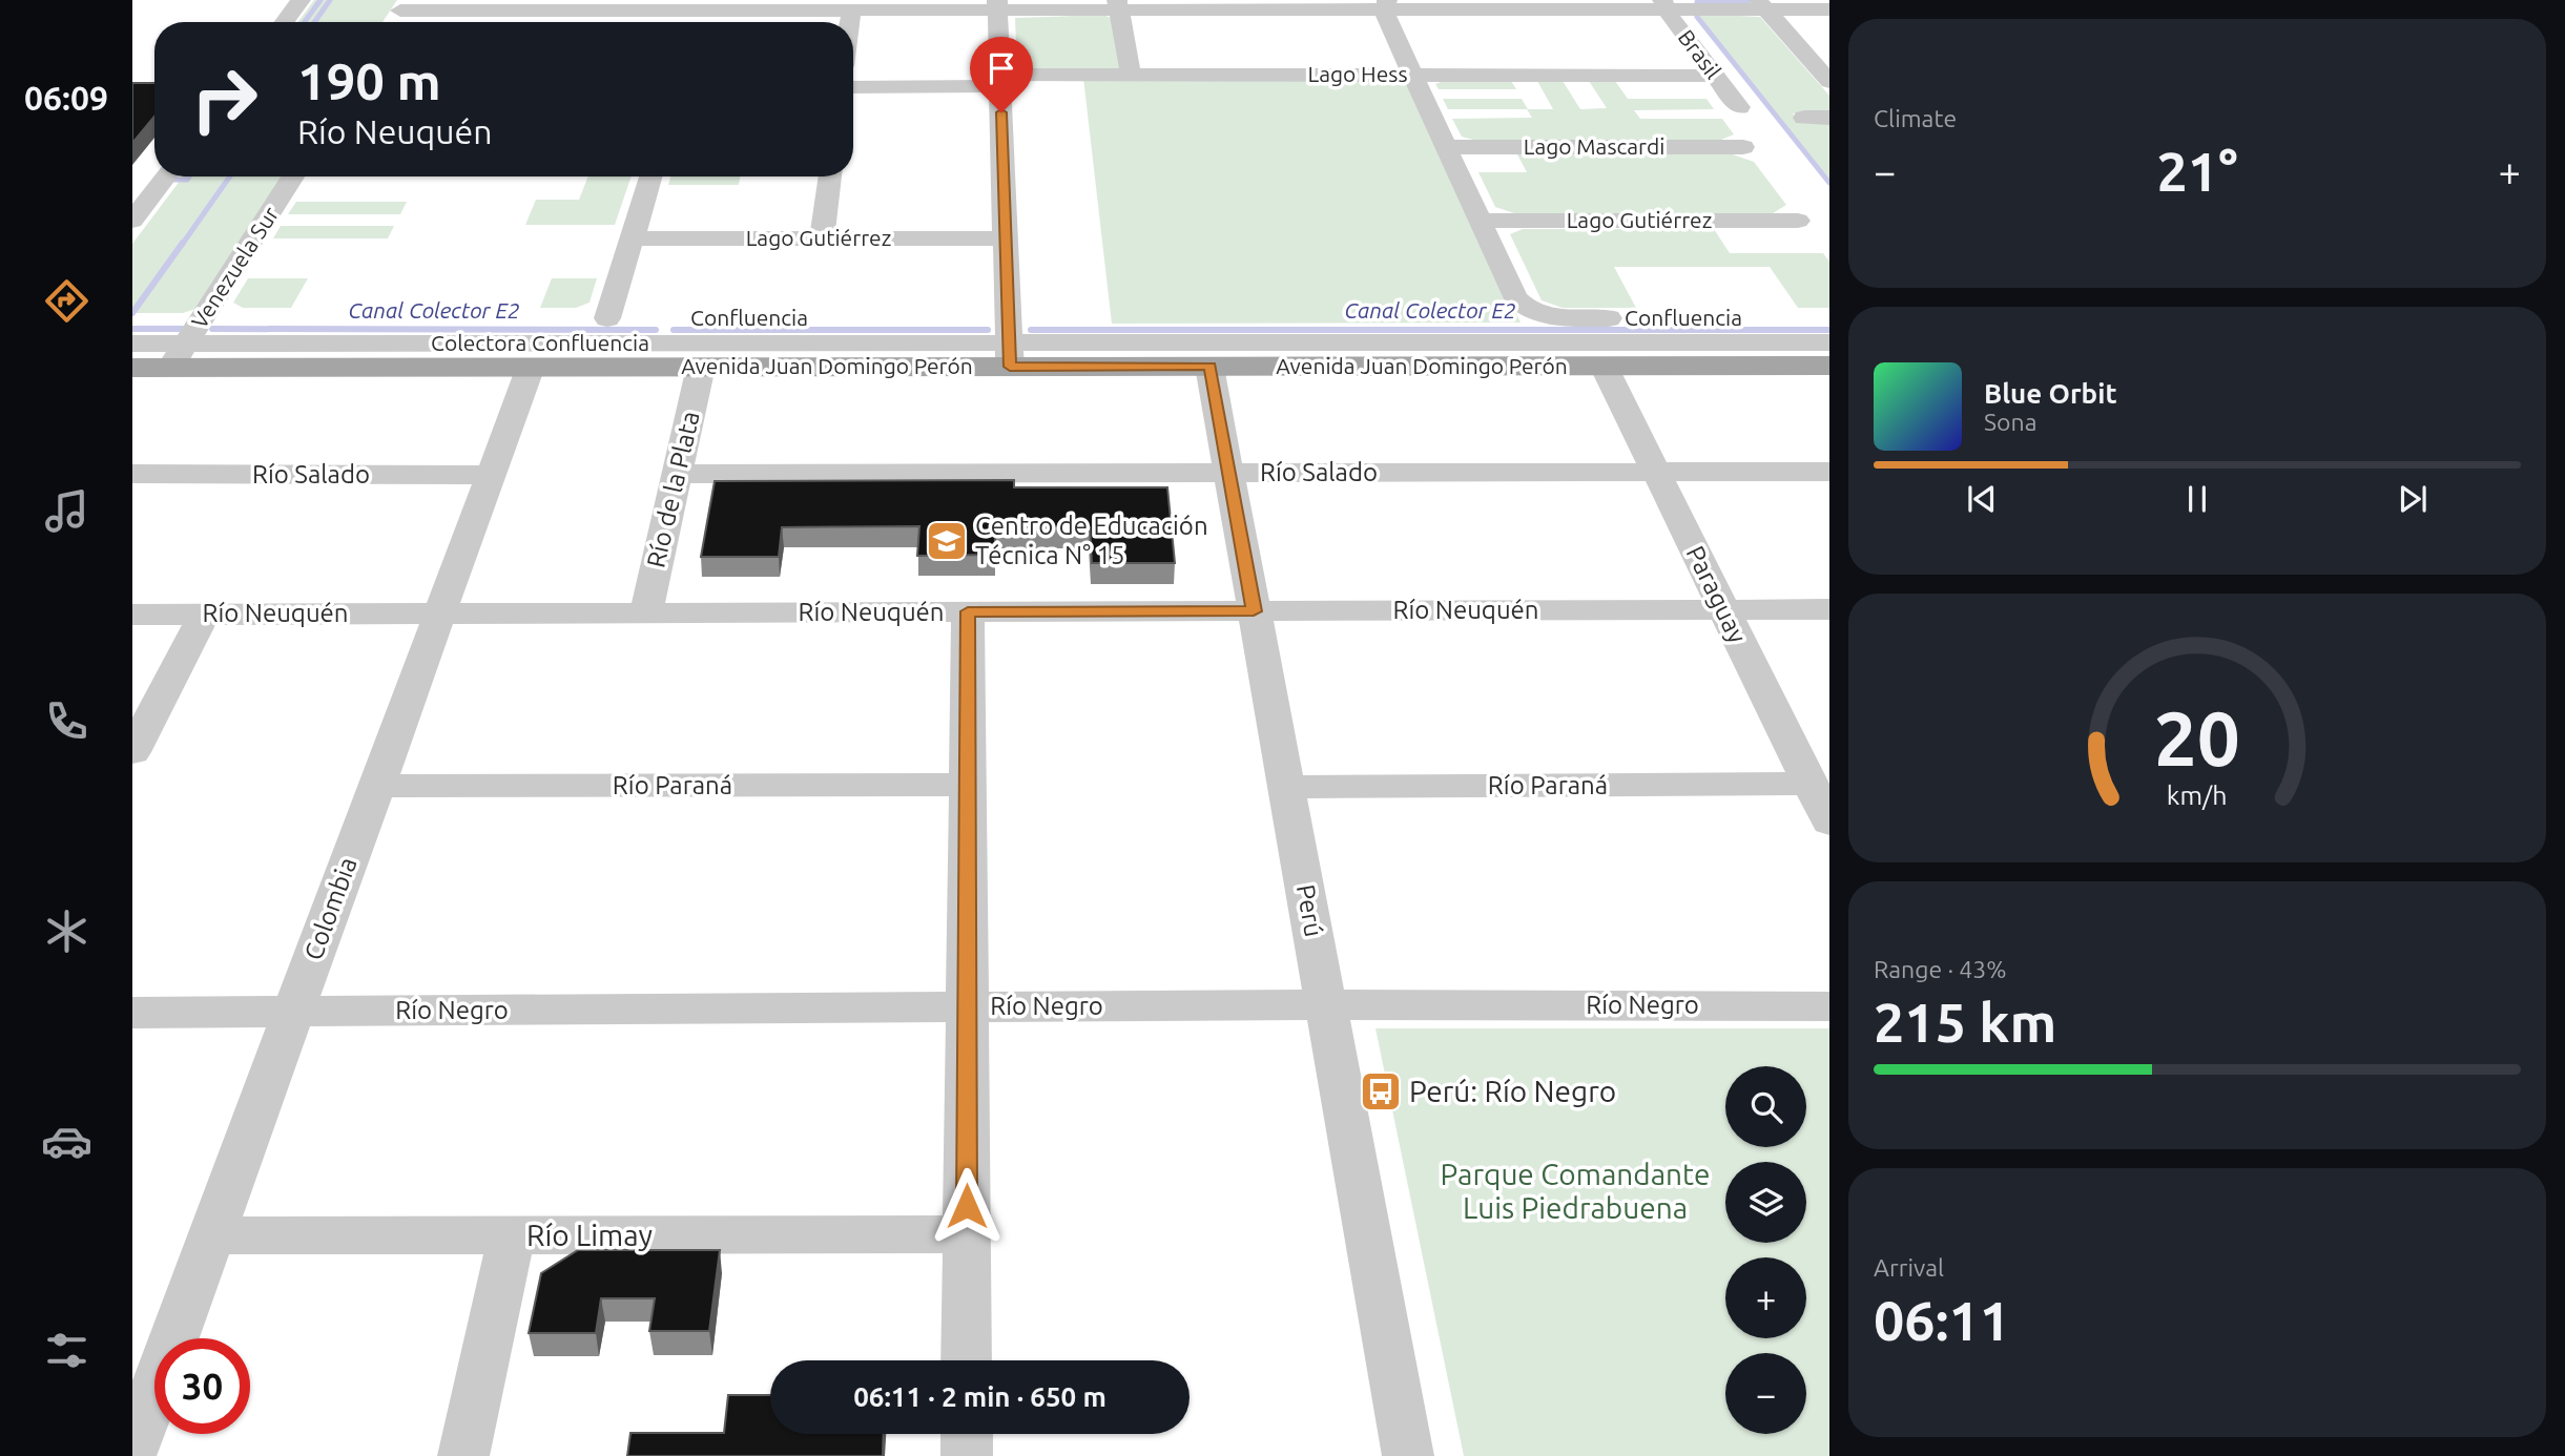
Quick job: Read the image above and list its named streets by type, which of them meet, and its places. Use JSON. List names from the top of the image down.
{
  "streets": {
    "main road": ["Avenida Juan Domingo Perón"],
    "street": [
      "Brasil",
      "Lago Hess",
      "Lago Mascardi",
      "Lago Gutiérrez",
      "Venezuela Sur",
      "Confluencia",
      "Colectora Confluencia",
      "Río Salado",
      "Río de la Plata",
      "Paraguay",
      "Río Neuquén",
      "Río Paraná",
      "Colombia",
      "Perú",
      "Río Negro",
      "Río Limay"
    ]
  },
  "crossings": [
    ["Brasil", "Lago Hess"],
    ["Lago Gutiérrez", "Confluencia"],
    ["Venezuela Sur", "Confluencia"],
    ["Venezuela Sur", "Colectora Confluencia"],
    ["Venezuela Sur", "Avenida Juan Domingo Perón"],
    ["Confluencia", "Colectora Confluencia"],
    ["Colectora Confluencia", "Avenida Juan Domingo Perón"],
    ["Avenida Juan Domingo Perón", "Río de la Plata"],
    ["Avenida Juan Domingo Perón", "Paraguay"],
    ["Avenida Juan Domingo Perón", "Colombia"],
    ["Avenida Juan Domingo Perón", "Perú"],
    ["Río Salado", "Río de la Plata"],
    ["Río Salado", "Paraguay"],
    ["Río Salado", "Colombia"],
    ["Río Salado", "Perú"],
    ["Río de la Plata", "Río Neuquén"],
    ["Paraguay", "Río Neuquén"],
    ["Paraguay", "Río Paraná"],
    ["Río Neuquén", "Colombia"],
    ["Río Neuquén", "Perú"],
    ["Río Paraná", "Colombia"],
    ["Río Paraná", "Perú"],
    ["Colombia", "Río Negro"],
    ["Colombia", "Río Limay"],
    ["Perú", "Río Negro"]
  ],
  "water": ["Canal Colector E2"],
  "parks": ["Parque Comandante Luis Piedrabuena"],
  "places": {
    "school or university": ["Centro de Educación Técnica N° 15"],
    "bus stop": ["Perú: Río Negro"]
  },
  "page": {
    "tabs": "06:09",
    "tile": [
      "Climate",
      ["Range · 43%", "215 km"],
      ["Arrival", "06:11"]
    ],
    "turn": ["190 m", "Río Neuquén"],
    "heat": ["−", "21°", "+"],
    "song": ["Blue Orbit", "Sona"],
    "map_buttons": ["+", "−"],
    "limit": "30",
    "trip": "06:11 · 2 min · 650 m",
    "gauge": ["20", "km/h"]
  }
}
